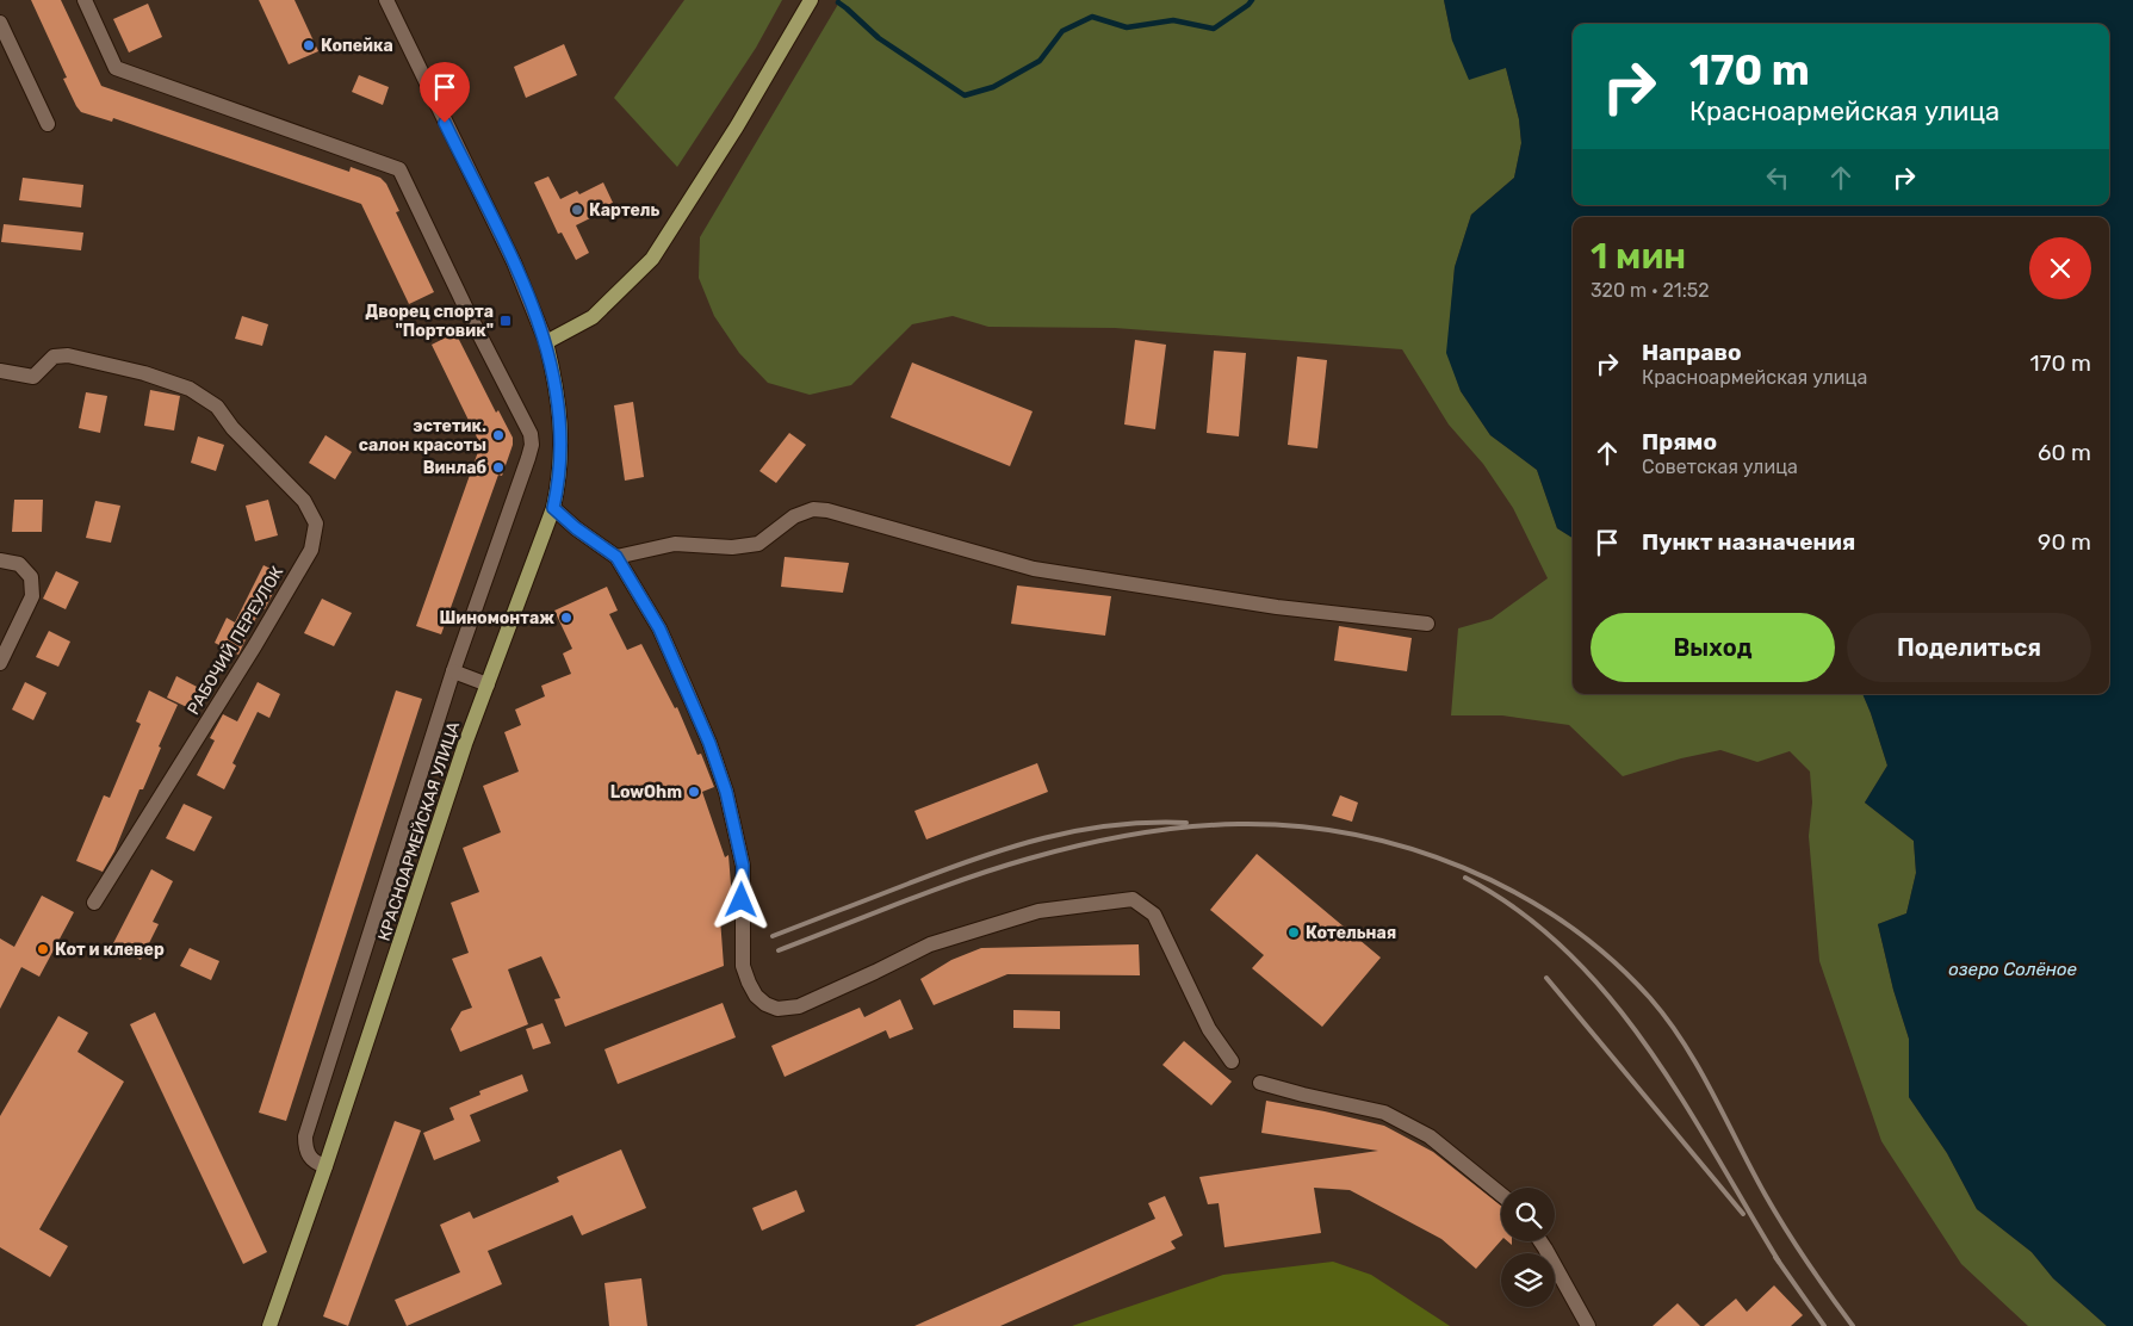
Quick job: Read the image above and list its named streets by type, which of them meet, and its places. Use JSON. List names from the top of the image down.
{
  "streets": {
    "main road": ["КРАСНОАРМЕЙСКАЯ УЛИЦА"],
    "street": ["РАБОЧИЙ ПЕРЕУЛОК"]
  },
  "water": ["озеро Солёное"],
  "places": {
    "other": [
      "Копейка",
      "Картель",
      "эстетик. салон красоты",
      "Винлаб",
      "Шиномонтаж",
      "LowOhm",
      "Котельная",
      "Кот и клевер"
    ],
    "transit": ["Дворец спорта \"Портовик\""]
  },
  "page": {
    "turn": ["170 m", "Красноармейская улица"],
    "heading": ["1 мин", "320 m · 21:52"],
    "list": [
      {
        "name": "Направо",
        "note": "Красноармейская улица",
        "value": "170 m"
      },
      {
        "name": "Прямо",
        "note": "Советская улица",
        "value": "60 m"
      },
      {
        "name": "Пункт назначения",
        "value": "90 m"
      }
    ],
    "buttons": ["Выход", "Поделиться"]
  }
}
